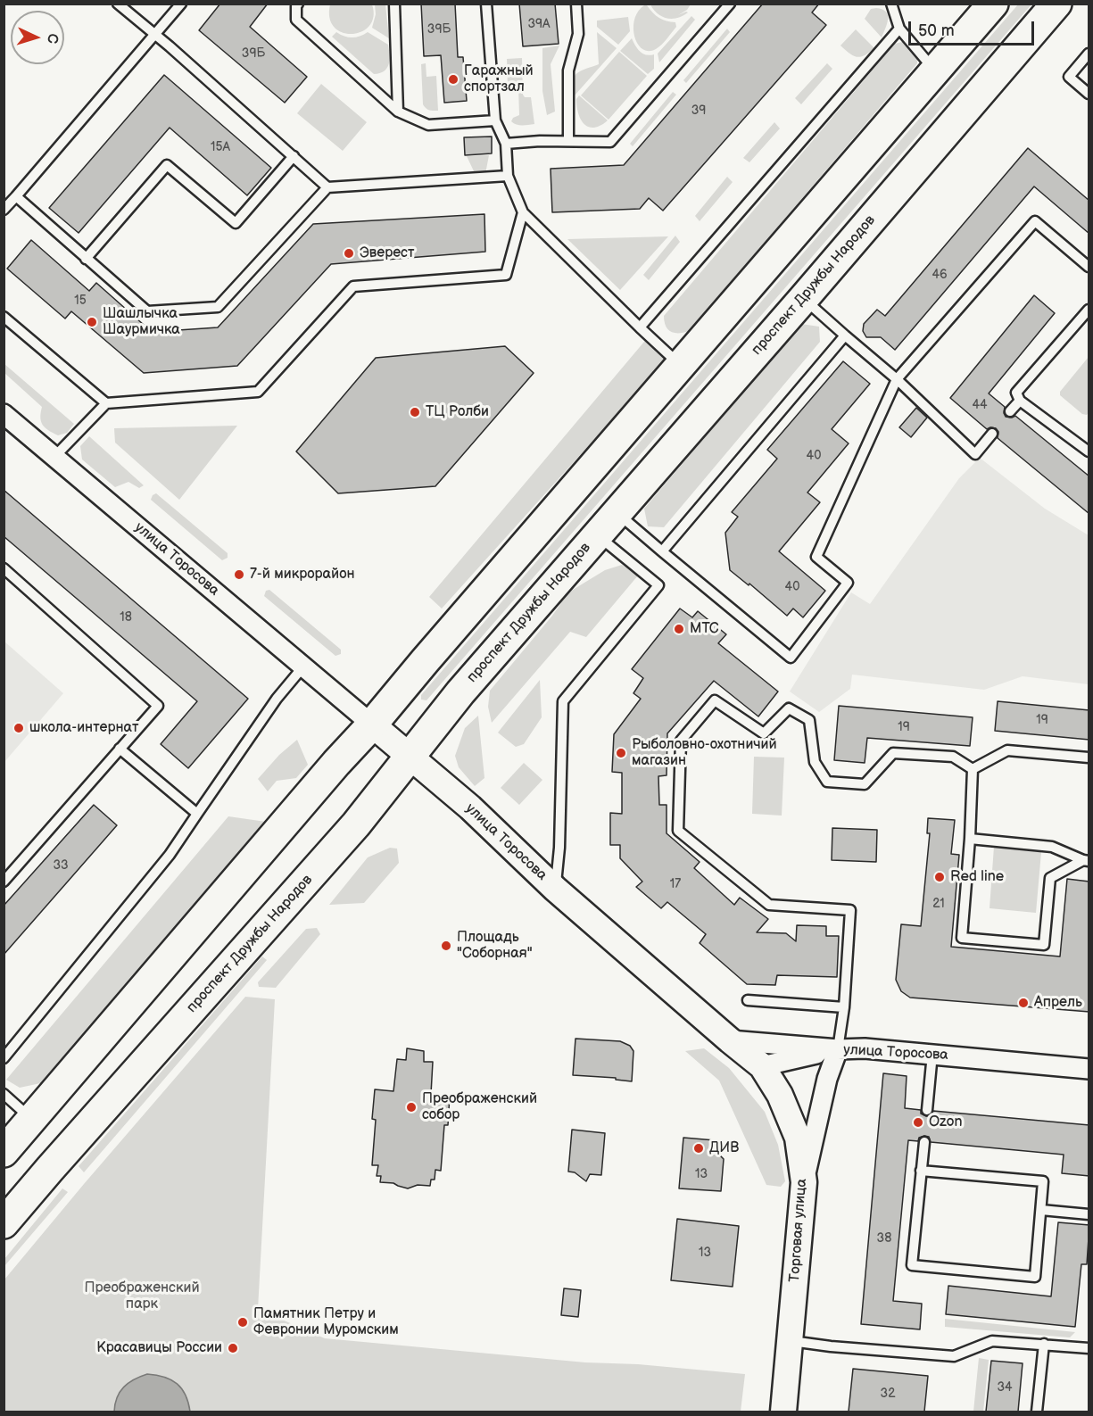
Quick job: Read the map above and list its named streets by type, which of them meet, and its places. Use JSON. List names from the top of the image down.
{
  "streets": {
    "main road": ["проспект Дружбы Народов"],
    "street": ["улица Торосова", "Торговая улица"]
  },
  "crossings": [
    ["проспект Дружбы Народов", "улица Торосова"],
    ["улица Торосова", "Торговая улица"]
  ],
  "parks": ["Преображенский парк"],
  "places": [
    "Гаражный спортзал",
    "Эверест",
    "Шашлычка Шаурмичка",
    "ТЦ Ролби",
    "7-й микрорайон",
    "МТС",
    "школа-интернат",
    "Рыболовно-охотничий магазин",
    "Red line",
    "Площадь \"Соборная\"",
    "Апрель",
    "Преображенский собор",
    "Ozon",
    "ДИВ",
    "Памятник Петру и Февронии Муромским",
    "Красавицы России"
  ],
  "house_numbers": [
    "39А",
    "39Б",
    "39Б",
    "39",
    "15А",
    "46",
    "15",
    "44",
    "40",
    "40",
    "18",
    "19",
    "19",
    "33",
    "17",
    "21",
    "13",
    "38",
    "13",
    "34",
    "32"
  ],
  "scale_bar": "50 m",
  "north": "right"
}
